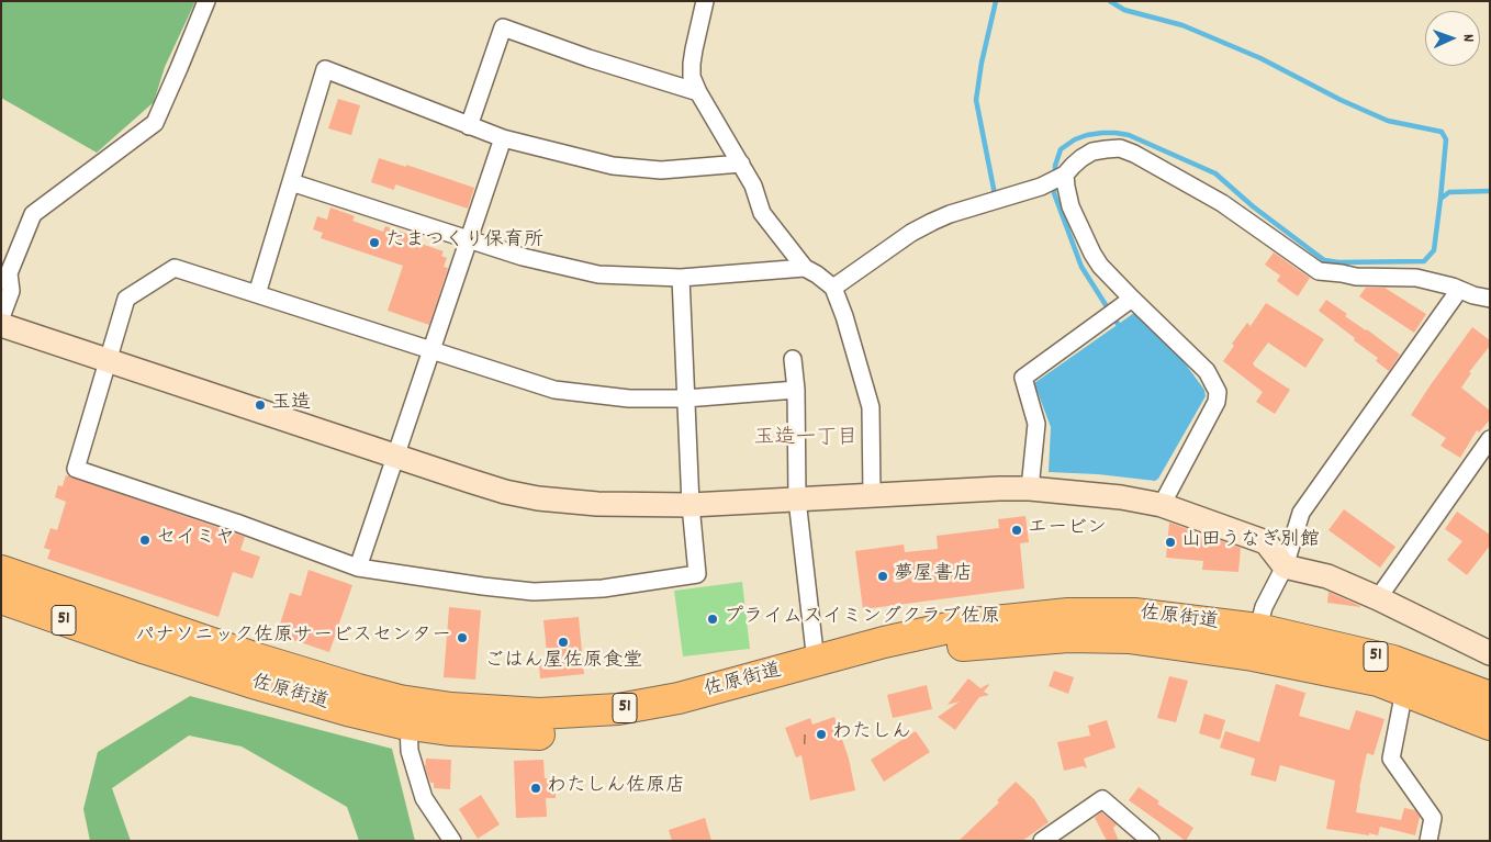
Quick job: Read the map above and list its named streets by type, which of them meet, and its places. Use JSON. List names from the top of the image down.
{
  "streets": {
    "highway": ["佐原街道", "51"]
  },
  "districts": ["玉造一丁目"],
  "places": [
    "たまつくり保育所",
    "玉造",
    "エービン",
    "セイミヤ",
    "山田うなぎ別館",
    "夢屋書店",
    "プライムスイミングクラブ佐原",
    "パナソニック佐原サービスセンター",
    "ごはん屋佐原食堂",
    "わたしん",
    "わたしん佐原店"
  ],
  "house_numbers": ["1"],
  "north": "right"
}
